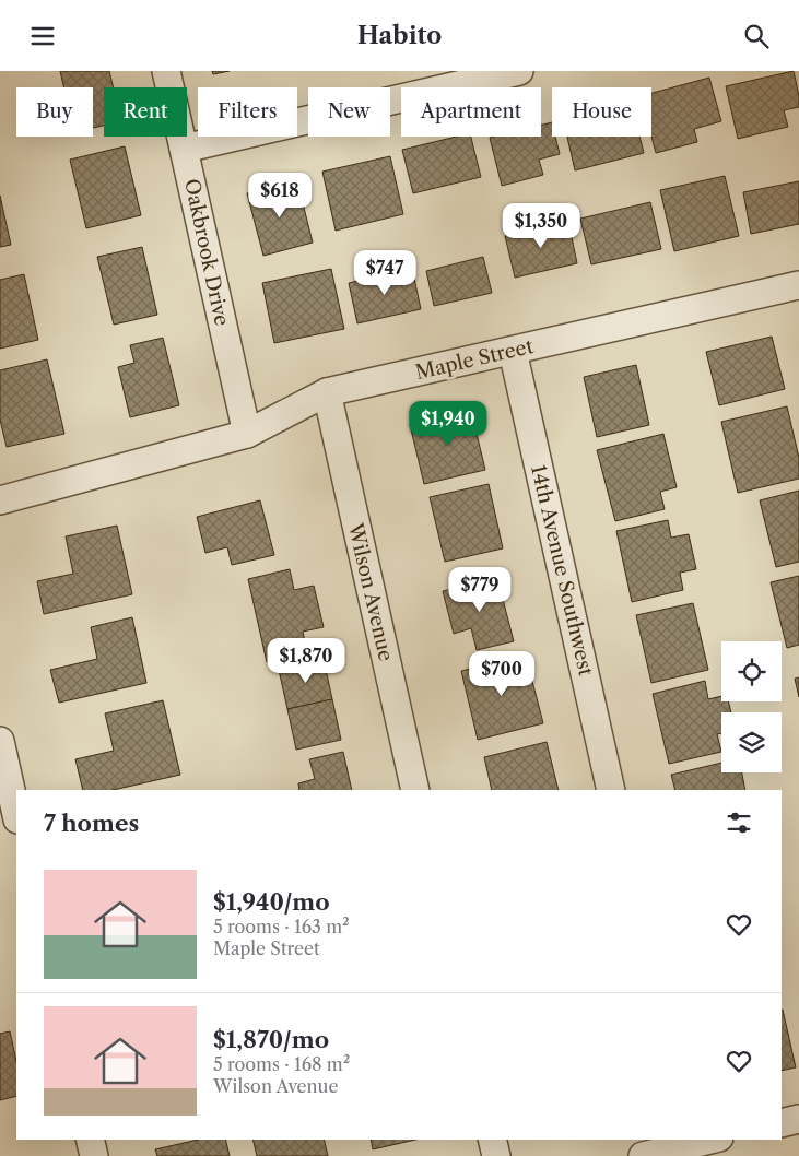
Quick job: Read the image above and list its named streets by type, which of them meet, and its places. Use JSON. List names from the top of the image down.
{
  "streets": {
    "street": [
      "Oakbrook Drive",
      "Maple Street",
      "14th Avenue Southwest",
      "Wilson Avenue"
    ]
  },
  "crossings": [
    ["Oakbrook Drive", "Maple Street"],
    ["Maple Street", "14th Avenue Southwest"],
    ["Maple Street", "Wilson Avenue"]
  ],
  "page": {
    "header": "Habito",
    "chip": [
      "Buy",
      "Rent",
      "Filters",
      "New",
      "Apartment",
      "House"
    ],
    "price": [
      "$618",
      "$1,350",
      "$747",
      "$1,940",
      "$779",
      "$1,870",
      "$700"
    ],
    "heading": "7 homes",
    "list": [
      {
        "name": "$1,940/mo",
        "note": "5 rooms · 163 m² · Maple Street"
      },
      {
        "name": "$1,870/mo",
        "note": "5 rooms · 168 m² · Wilson Avenue"
      }
    ]
  }
}
